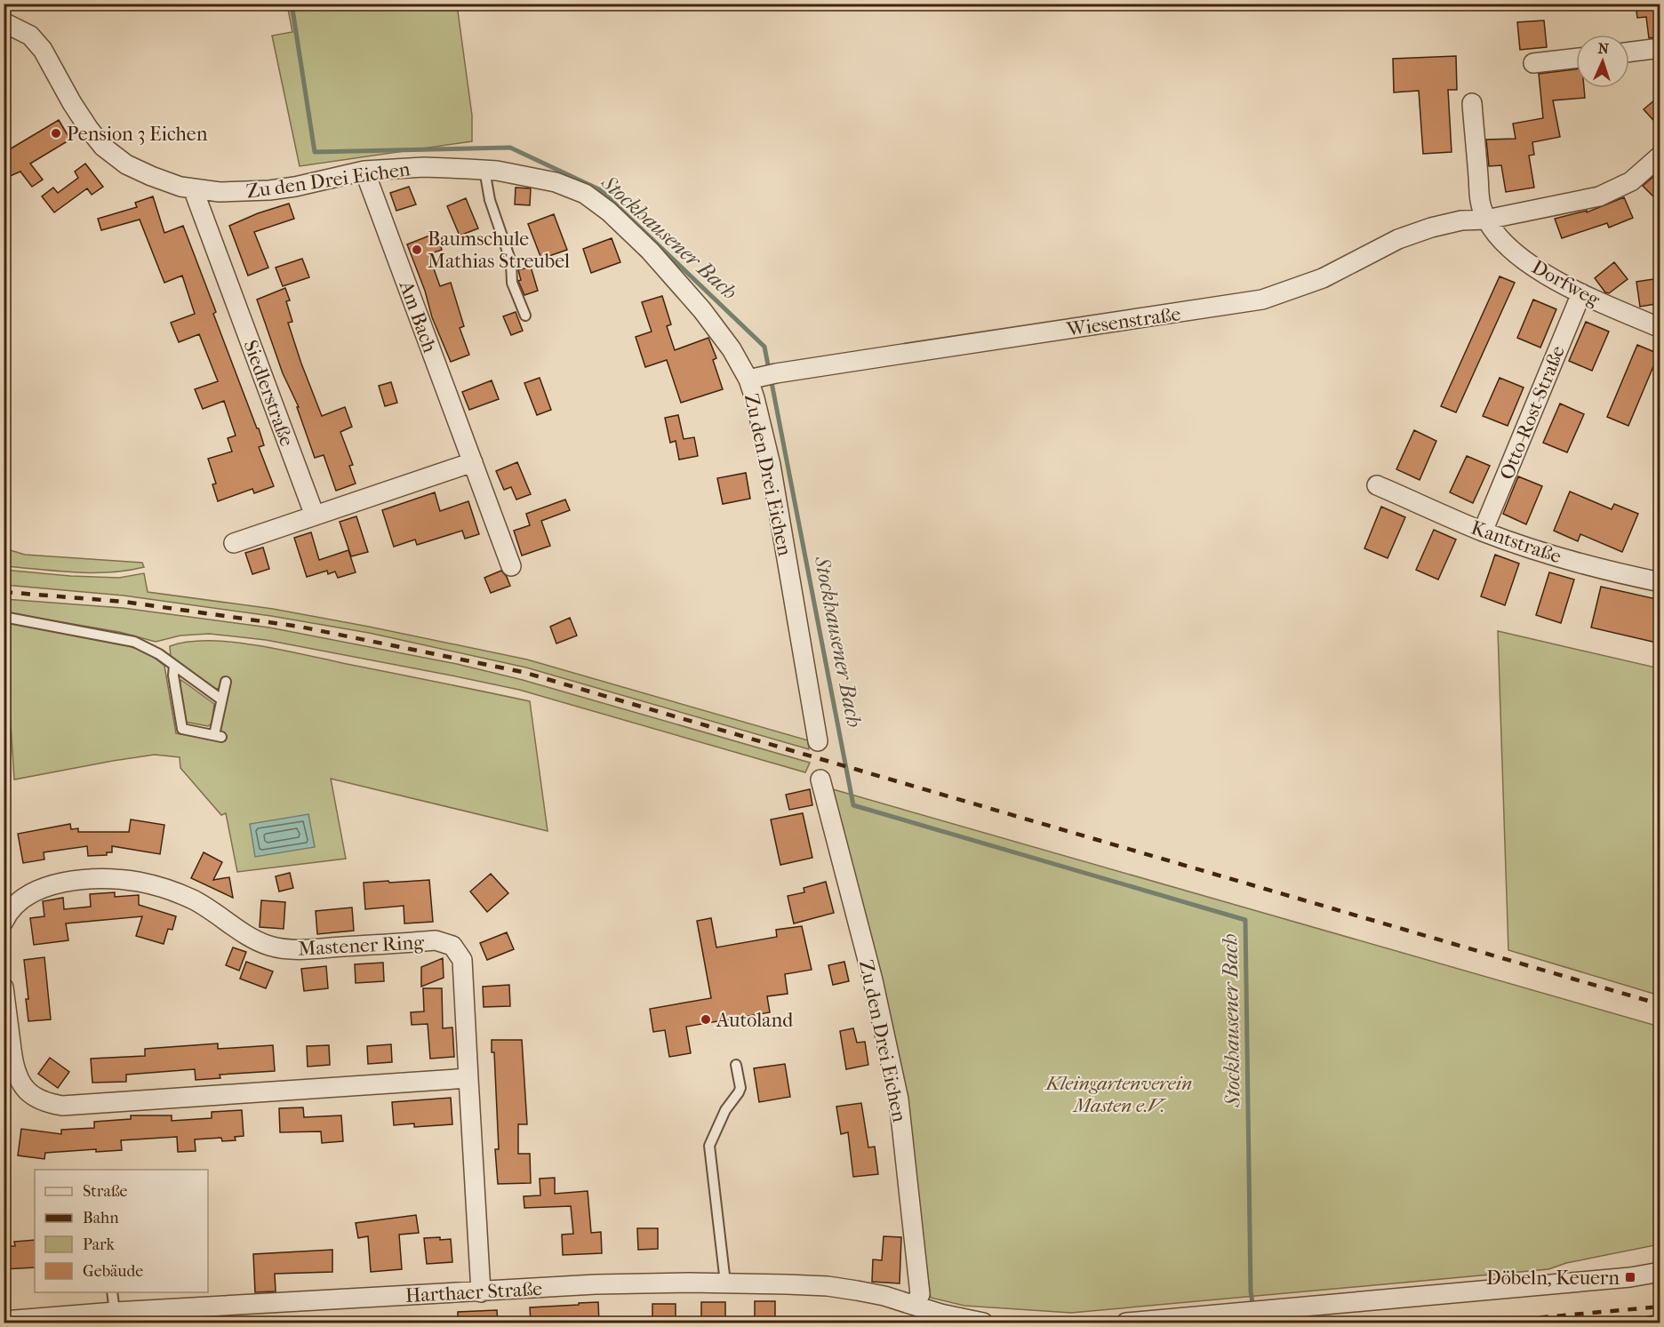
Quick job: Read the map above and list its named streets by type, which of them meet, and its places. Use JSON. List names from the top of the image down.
{
  "streets": {
    "street": [
      "Zu den Drei Eichen",
      "Dorfweg",
      "Am Bach",
      "Wiesenstraße",
      "Siedlerstraße",
      "Otto-Rost-Straße",
      "Kantstraße",
      "Mastener Ring",
      "Harthaer Straße"
    ]
  },
  "crossings": [
    ["Zu den Drei Eichen", "Am Bach"],
    ["Zu den Drei Eichen", "Wiesenstraße"],
    ["Zu den Drei Eichen", "Siedlerstraße"],
    ["Zu den Drei Eichen", "Harthaer Straße"],
    ["Dorfweg", "Wiesenstraße"],
    ["Dorfweg", "Otto-Rost-Straße"],
    ["Otto-Rost-Straße", "Kantstraße"],
    ["Mastener Ring", "Harthaer Straße"]
  ],
  "water": ["Stockhausener Bach"],
  "parks": ["Kleingartenverein Masten e.V."],
  "places": {
    "other": ["Pension 3 Eichen", "Baumschule Mathias Streubel", "Autoland"],
    "transit": ["Döbeln, Keuern"]
  },
  "legend": [
    "Straße",
    "Bahn",
    "Park",
    "Gebäude"
  ],
  "north": "top"
}
